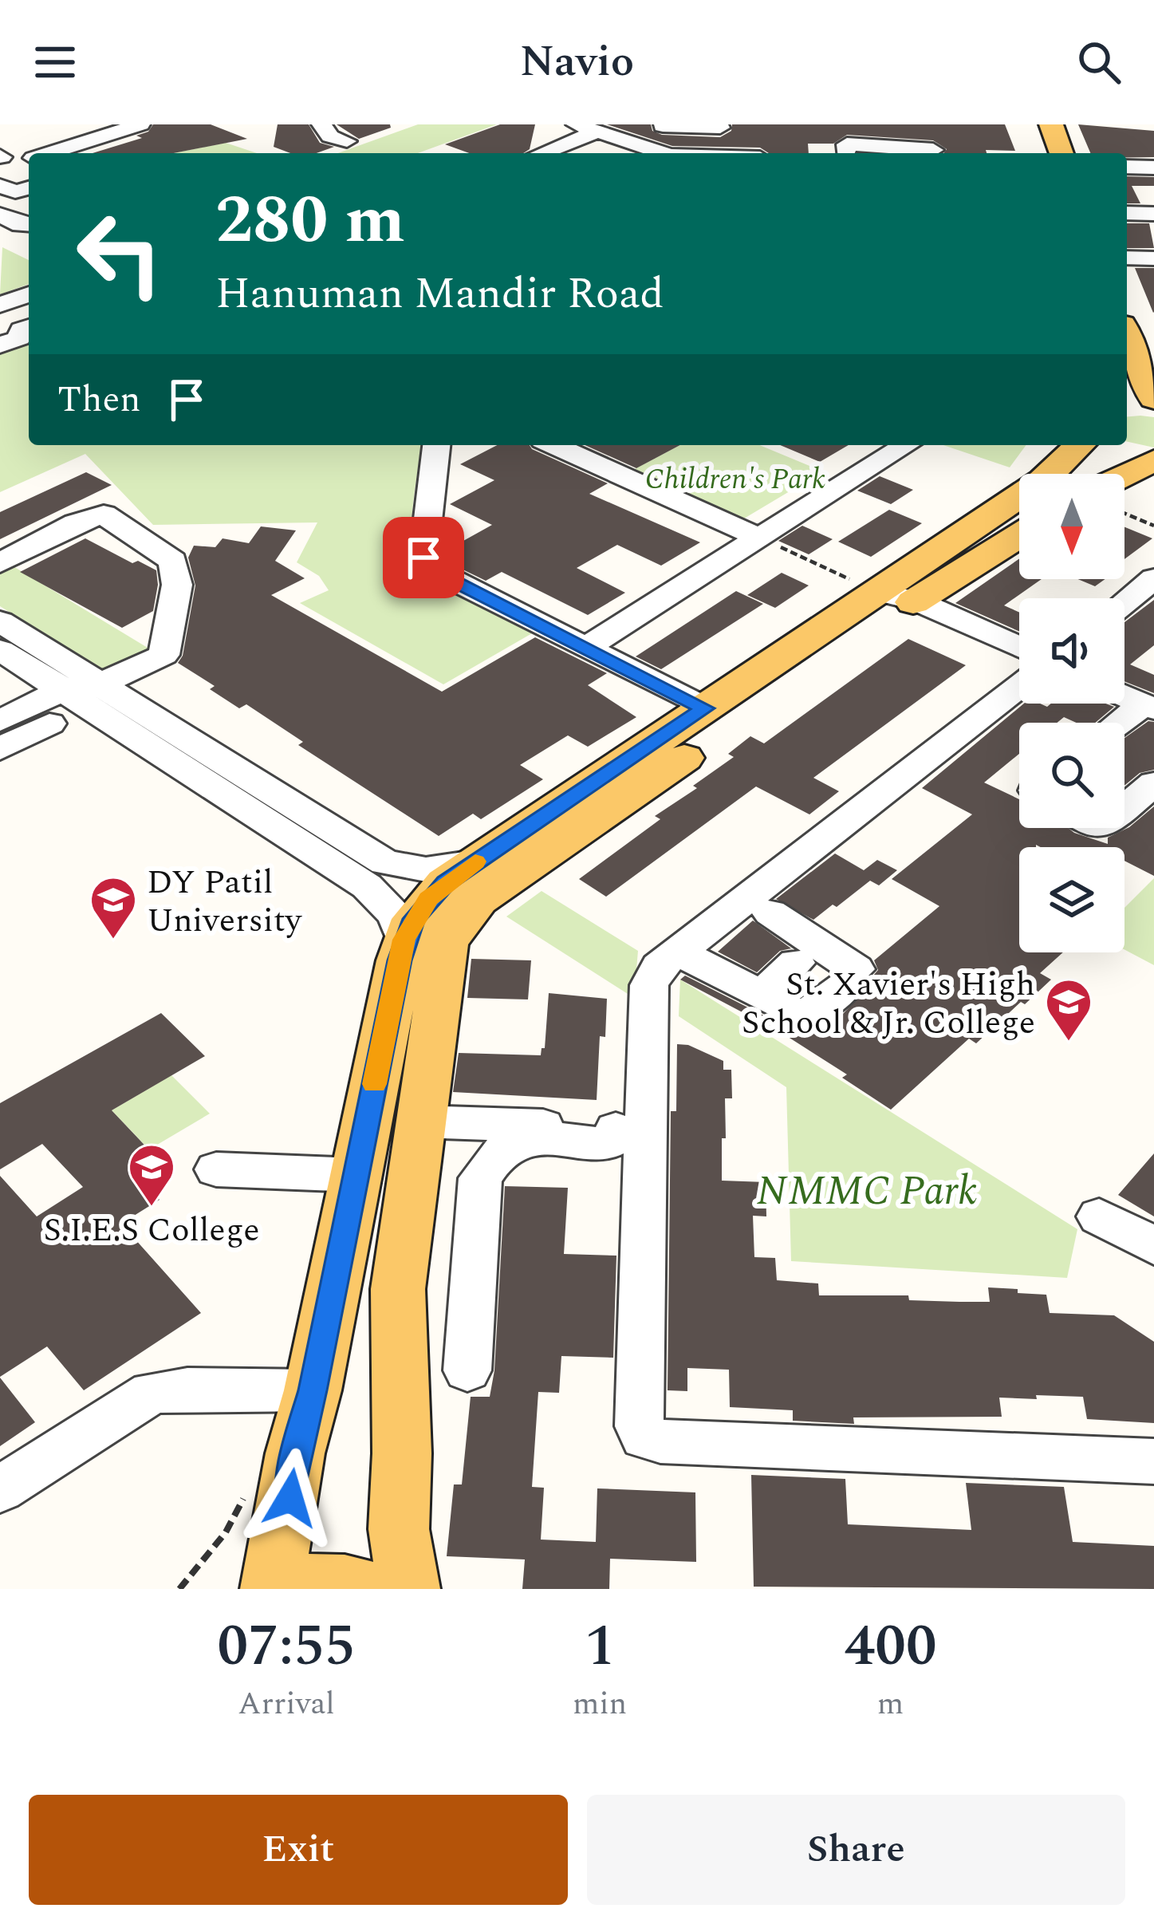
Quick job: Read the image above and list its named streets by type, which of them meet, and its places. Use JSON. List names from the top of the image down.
{
  "parks": ["Children's Park", "NMMC Park"],
  "places": {
    "school or university": ["DY Patil University", "St. Xavier's High School & Jr. College", "S.I.E.S College"]
  },
  "north": "bottom",
  "page": {
    "header": "Navio",
    "turn": ["280 m", "Hanuman Mandir Road"],
    "then": "Then",
    "eta": [
      "07:55",
      "Arrival",
      "1",
      "min",
      "400",
      "m"
    ],
    "buttons": ["Exit", "Share"]
  }
}
